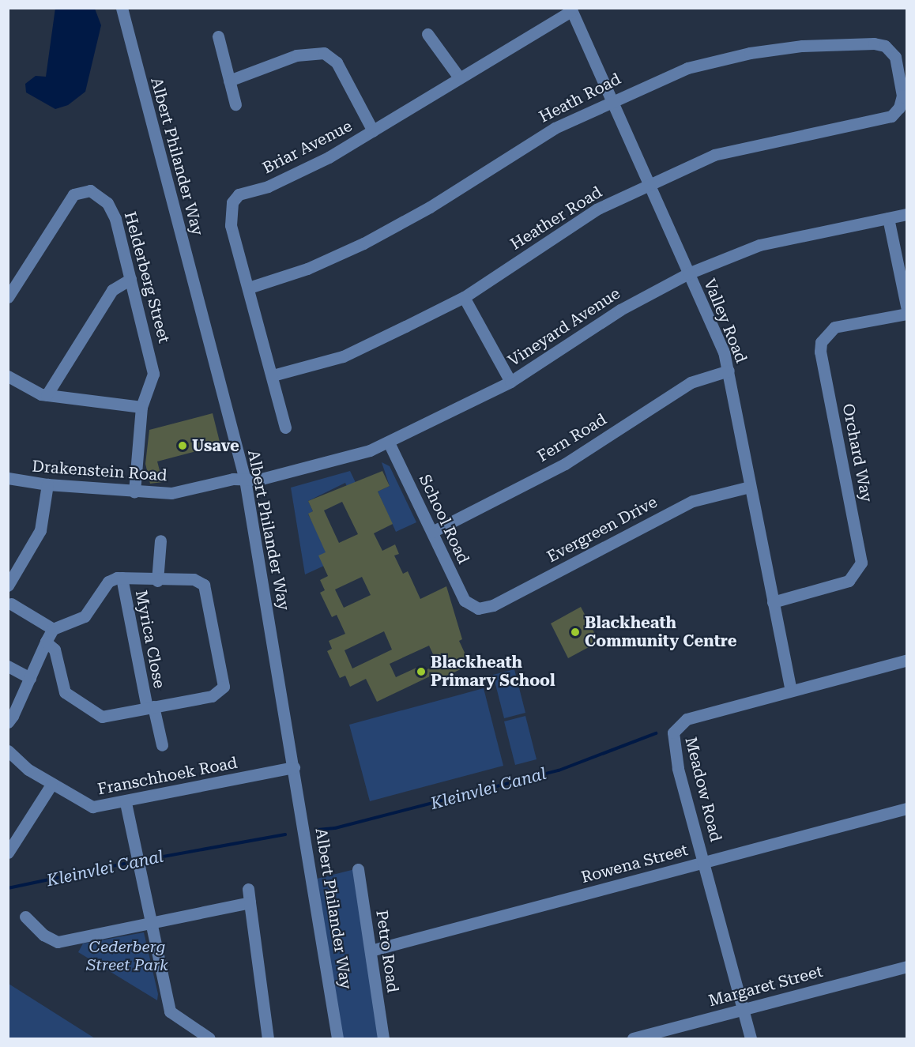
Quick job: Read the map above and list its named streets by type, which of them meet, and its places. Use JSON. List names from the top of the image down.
{
  "streets": {
    "street": [
      "Heath Road",
      "Briar Avenue",
      "Albert Philander Way",
      "Heather Road",
      "Helderberg Street",
      "Valley Road",
      "Vineyard Avenue",
      "Fern Road",
      "Orchard Way",
      "Drakenstein Road",
      "School Road",
      "Evergreen Drive",
      "Myrica Close",
      "Franschhoek Road",
      "Meadow Road",
      "Rowena Street",
      "Petro Road",
      "Margaret Street"
    ]
  },
  "crossings": [
    ["Heath Road", "Briar Avenue"],
    ["Heath Road", "Heather Road"],
    ["Heath Road", "Valley Road"],
    ["Briar Avenue", "Heather Road"],
    ["Briar Avenue", "Valley Road"],
    ["Albert Philander Way", "Vineyard Avenue"],
    ["Albert Philander Way", "Drakenstein Road"],
    ["Albert Philander Way", "Franschhoek Road"],
    ["Heather Road", "Valley Road"],
    ["Helderberg Street", "Drakenstein Road"],
    ["Valley Road", "Vineyard Avenue"],
    ["Valley Road", "Fern Road"],
    ["Valley Road", "Orchard Way"],
    ["Valley Road", "Evergreen Drive"],
    ["Valley Road", "Meadow Road"],
    ["Vineyard Avenue", "Drakenstein Road"],
    ["Vineyard Avenue", "School Road"],
    ["Fern Road", "School Road"],
    ["School Road", "Evergreen Drive"],
    ["Meadow Road", "Rowena Street"],
    ["Meadow Road", "Margaret Street"],
    ["Rowena Street", "Petro Road"]
  ],
  "water": ["Kleinvlei Canal"],
  "parks": ["Cederberg Street Park"],
  "places": ["Usave", "Blackheath Community Centre", "Blackheath Primary School"]
}
